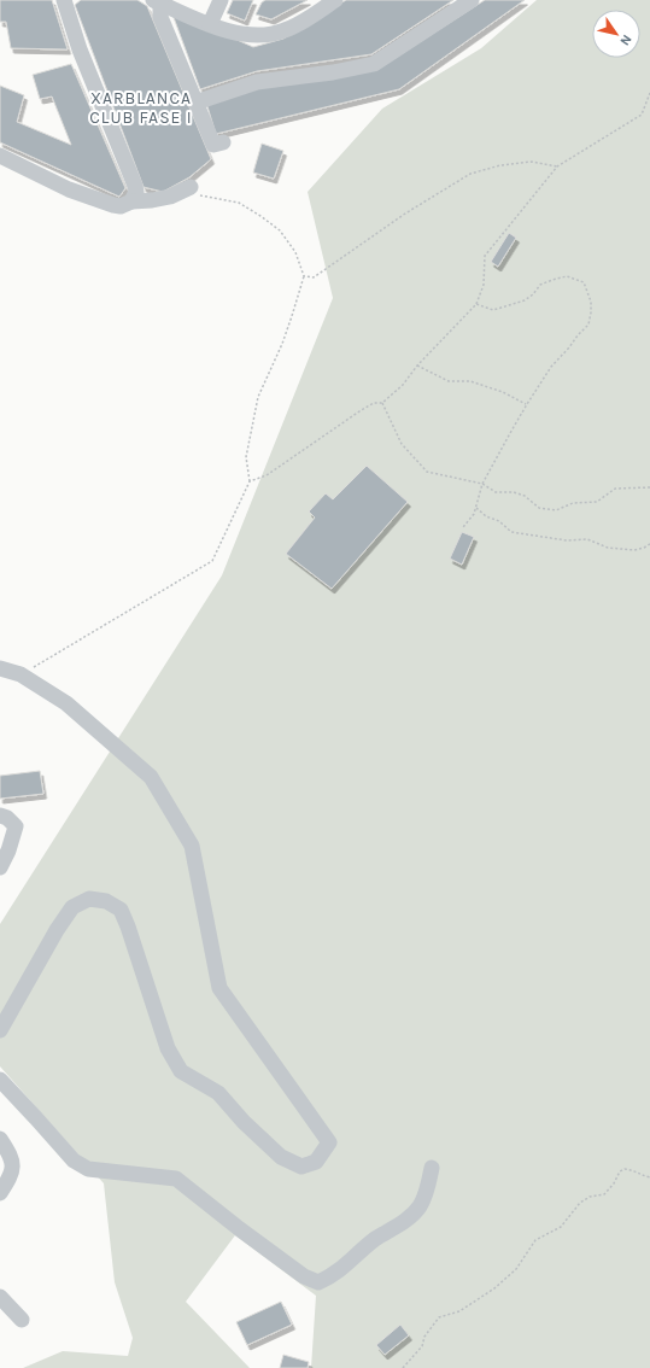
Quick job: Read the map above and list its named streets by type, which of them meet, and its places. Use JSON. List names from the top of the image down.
{
  "districts": ["XARBLANCA CLUB FASE I"],
  "north": "bottom right"
}
